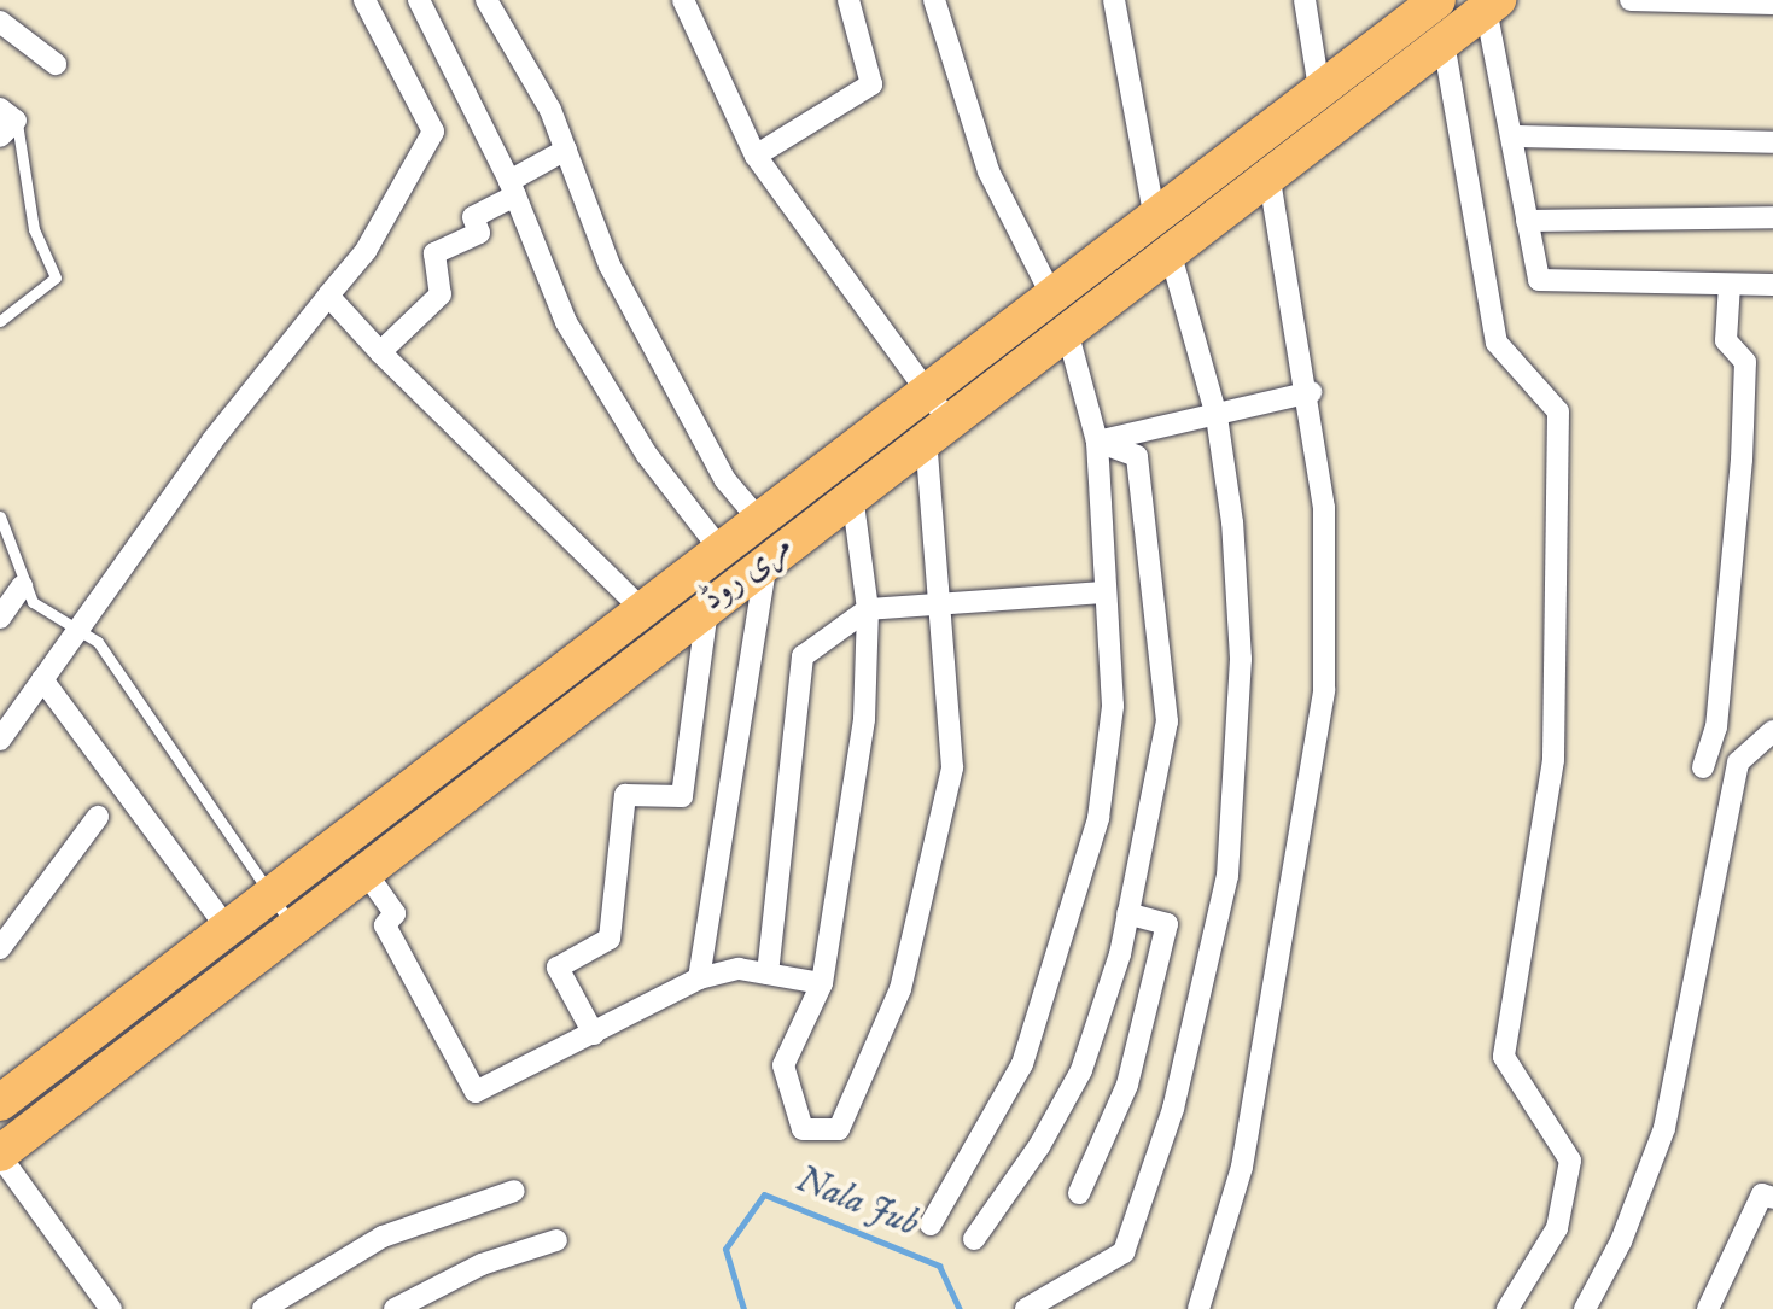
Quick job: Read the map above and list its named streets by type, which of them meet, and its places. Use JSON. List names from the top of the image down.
{
  "streets": {
    "main road": ["مری روڈ"]
  },
  "water": ["Nala Jub"]
}
